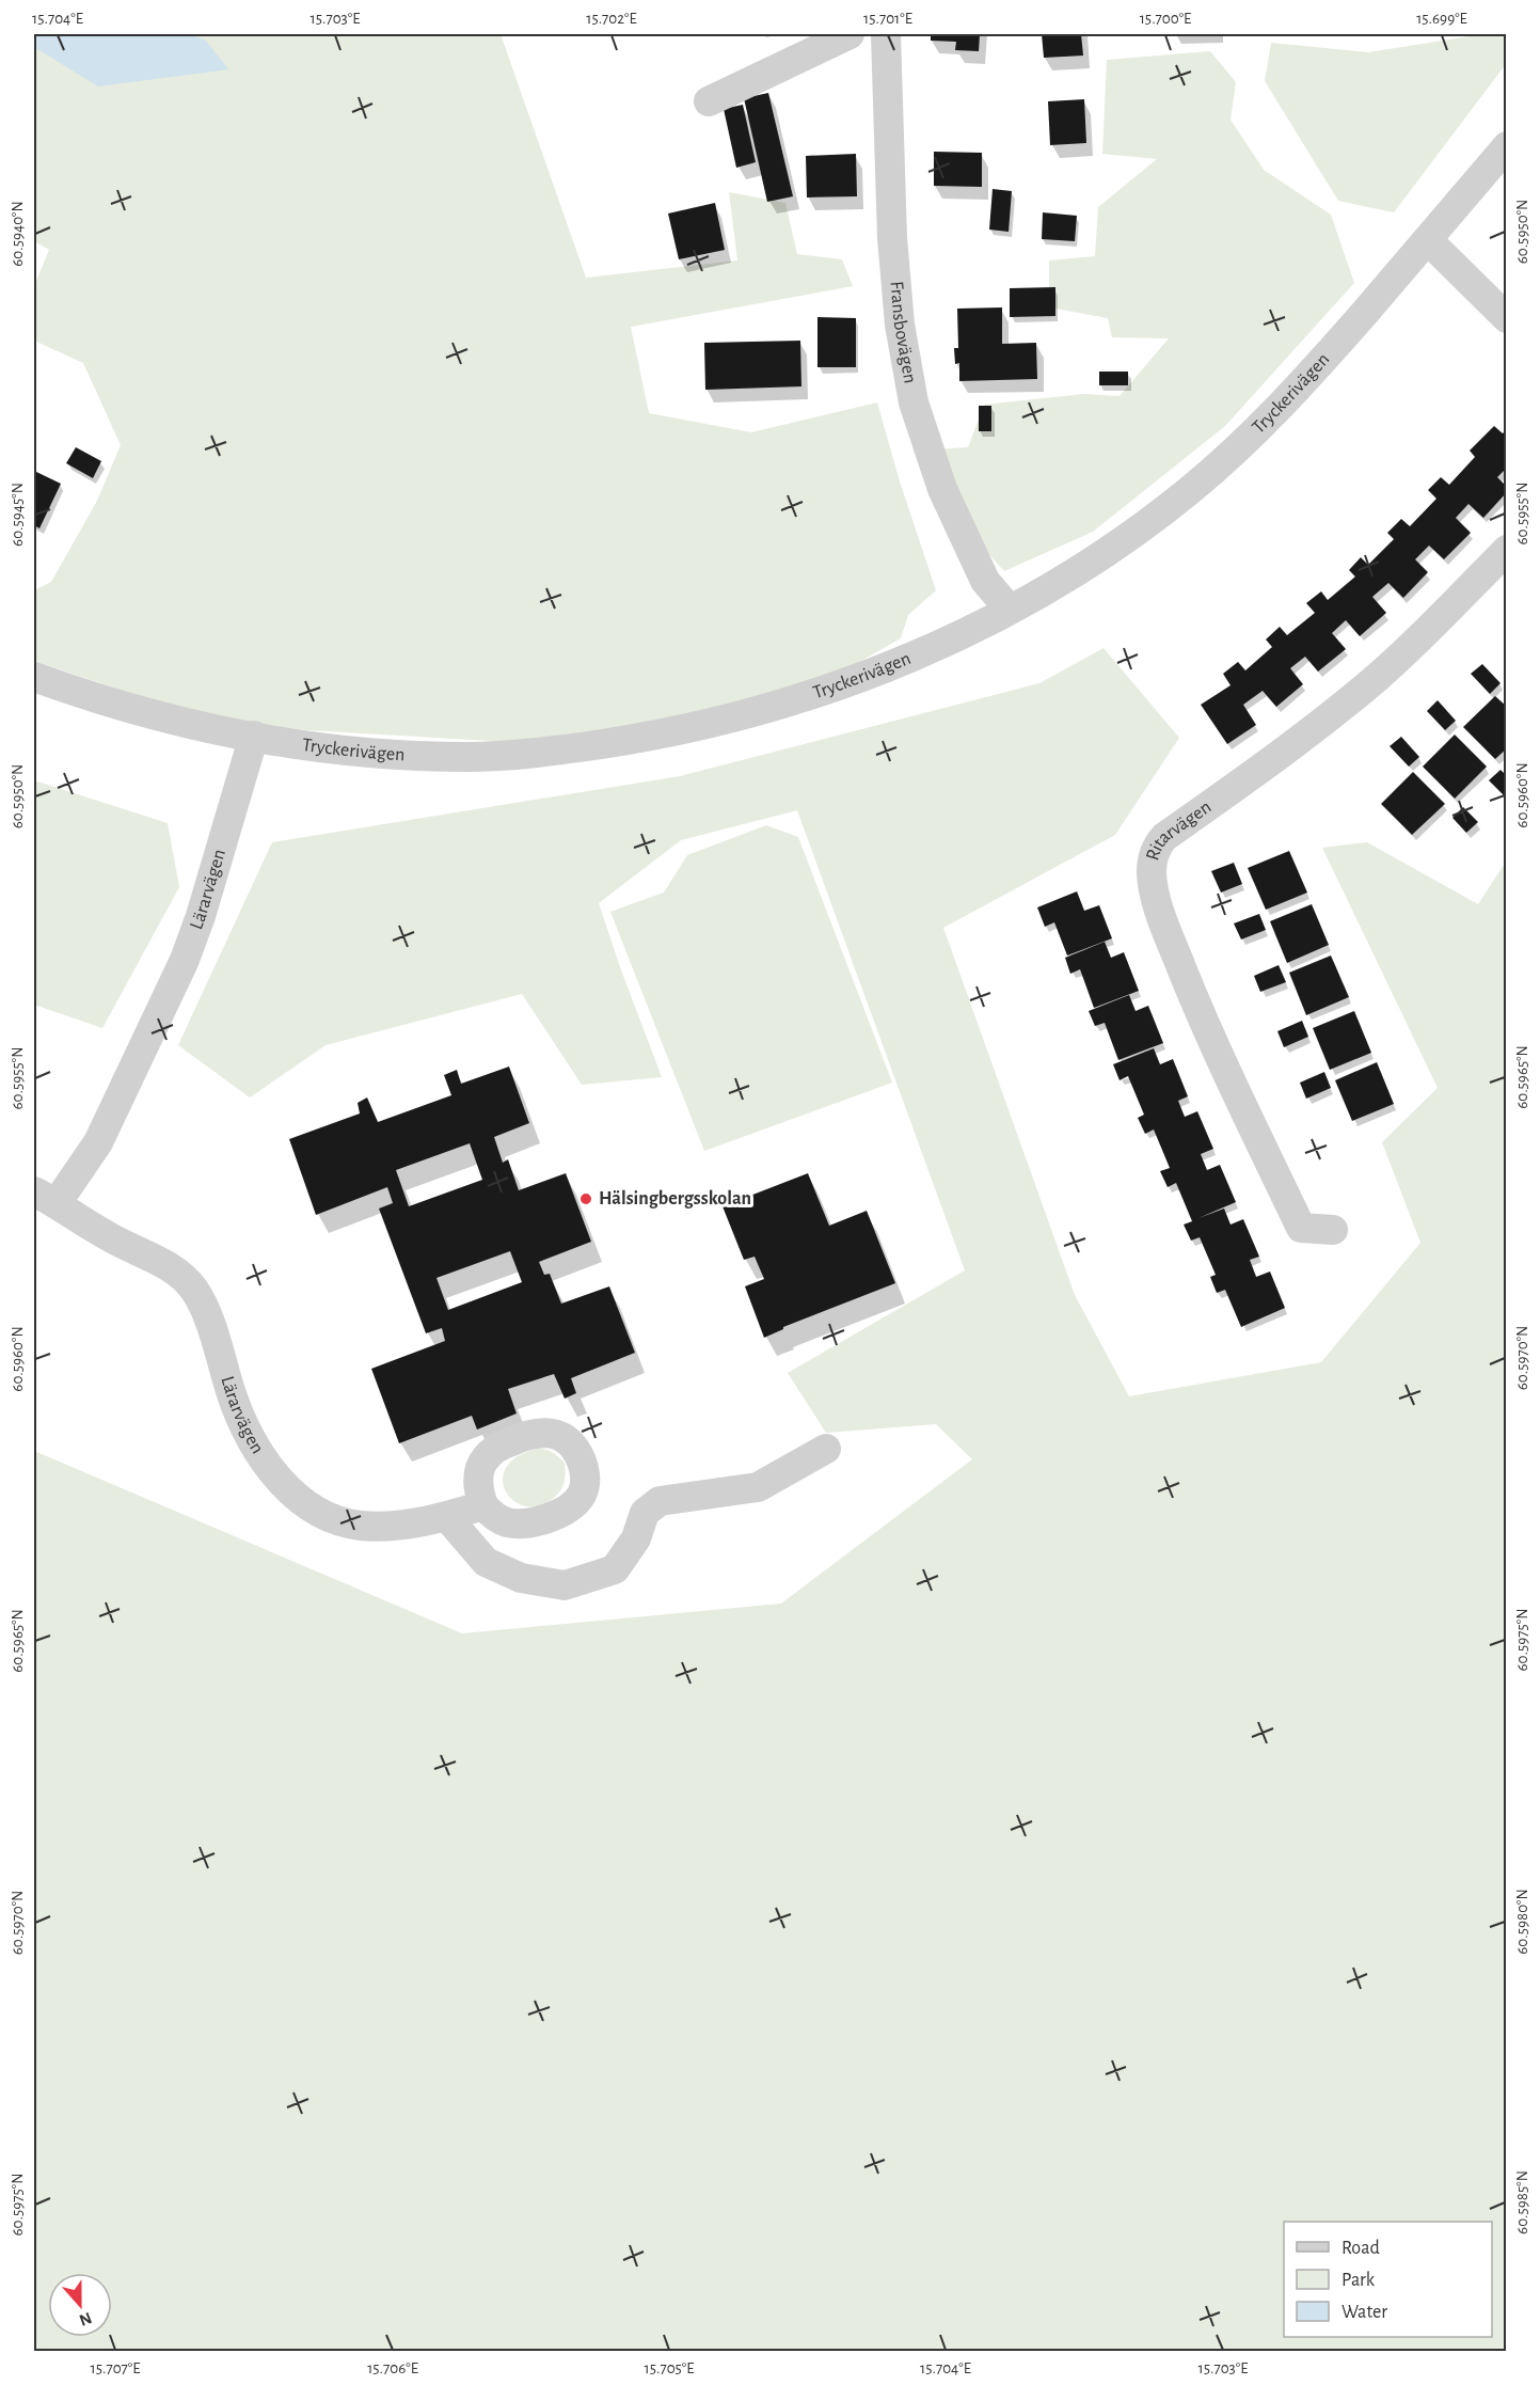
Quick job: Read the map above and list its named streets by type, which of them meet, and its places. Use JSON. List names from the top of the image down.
{
  "streets": {
    "street": [
      "Fransbovägen",
      "Tryckerivägen",
      "Ritarvägen",
      "Lärarvägen"
    ]
  },
  "crossings": [
    ["Fransbovägen", "Tryckerivägen"],
    ["Tryckerivägen", "Lärarvägen"]
  ],
  "places": ["Hälsingbergsskolan"],
  "legend": ["Road", "Park", "Water"],
  "north": "bottom",
  "coordinates": [
    "15.704°E",
    "15.703°E",
    "15.702°E",
    "15.701°E",
    "15.700°E",
    "15.699°E",
    "60.5950°N",
    "60.5940°N",
    "60.5955°N",
    "60.5945°N",
    "60.5960°N",
    "60.5965°N",
    "60.5970°N",
    "60.5975°N",
    "60.5980°N",
    "60.5985°N",
    "15.707°E",
    "15.706°E",
    "15.705°E"
  ]
}
